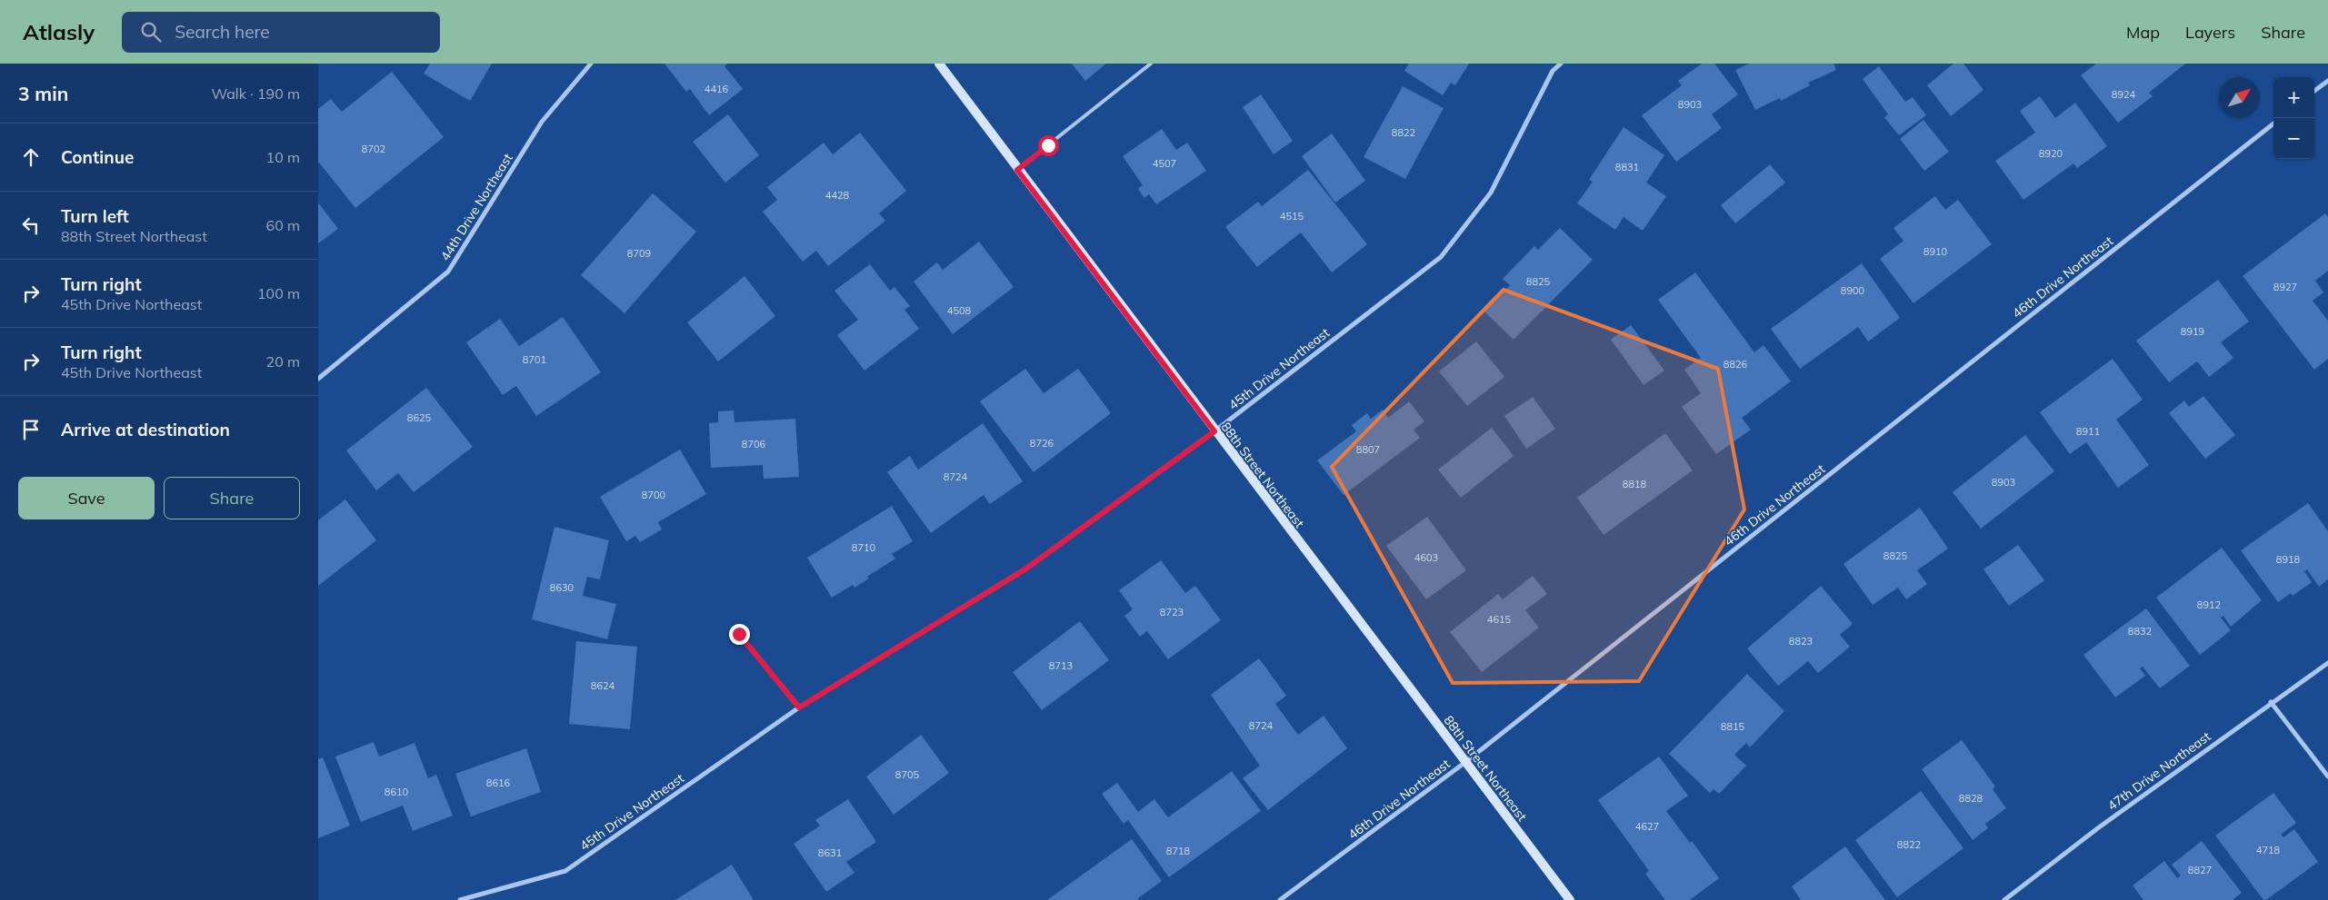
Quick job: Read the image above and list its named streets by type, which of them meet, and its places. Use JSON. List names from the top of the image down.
{
  "streets": {
    "main road": ["88th Street Northeast"],
    "street": [
      "44th Drive Northeast",
      "46th Drive Northeast",
      "45th Drive Northeast",
      "47th Drive Northeast"
    ]
  },
  "crossings": [
    ["46th Drive Northeast", "88th Street Northeast"],
    ["45th Drive Northeast", "88th Street Northeast"]
  ],
  "house_numbers": [
    "4416",
    "8924",
    "8903",
    "8822",
    "8702",
    "8920",
    "4507",
    "8831",
    "4428",
    "4515",
    "8910",
    "8709",
    "8825",
    "8927",
    "8900",
    "4508",
    "8919",
    "8701",
    "8826",
    "8625",
    "8911",
    "8726",
    "8706",
    "8807",
    "8724",
    "8903",
    "8818",
    "8700",
    "8710",
    "8825",
    "4603",
    "8918",
    "8630",
    "8912",
    "8723",
    "4615",
    "8832",
    "8823",
    "8713",
    "8624",
    "8724",
    "8815",
    "8705",
    "8616",
    "8610",
    "8828",
    "4627",
    "8822",
    "4718",
    "8718",
    "8631",
    "8827"
  ],
  "north": "top right",
  "page": {
    "header": "Atlasly",
    "search": "Search here",
    "nav": ["Map", "Layers", "Share"],
    "heading": ["3 min", "Walk · 190 m"],
    "map_buttons": ["+", "−"],
    "list": [
      ["Continue", "10 m"],
      ["Turn left", "88th Street Northeast", "60 m"],
      ["Turn right", "45th Drive Northeast", "100 m"],
      ["Turn right", "45th Drive Northeast", "20 m"],
      "Arrive at destination"
    ],
    "buttons": ["Save", "Share"]
  }
}
